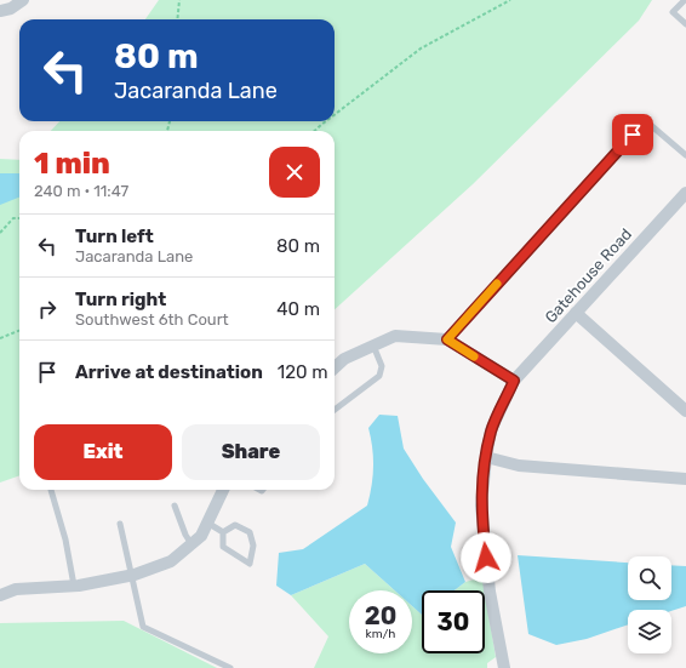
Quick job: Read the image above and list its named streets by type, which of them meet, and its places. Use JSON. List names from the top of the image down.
{
  "streets": {
    "street": ["Gatehouse Road"]
  },
  "page": {
    "turn": ["80 m", "Jacaranda Lane"],
    "heading": ["1 min", "240 m · 11:47"],
    "list": [
      {
        "name": "Turn left",
        "note": "Jacaranda Lane",
        "value": "80 m"
      },
      {
        "name": "Turn right",
        "note": "Southwest 6th Court",
        "value": "40 m"
      },
      {
        "name": "Arrive at destination",
        "value": "120 m"
      }
    ],
    "buttons": ["Exit", "Share"],
    "speed": "20 km/h",
    "limit": "30"
  }
}
